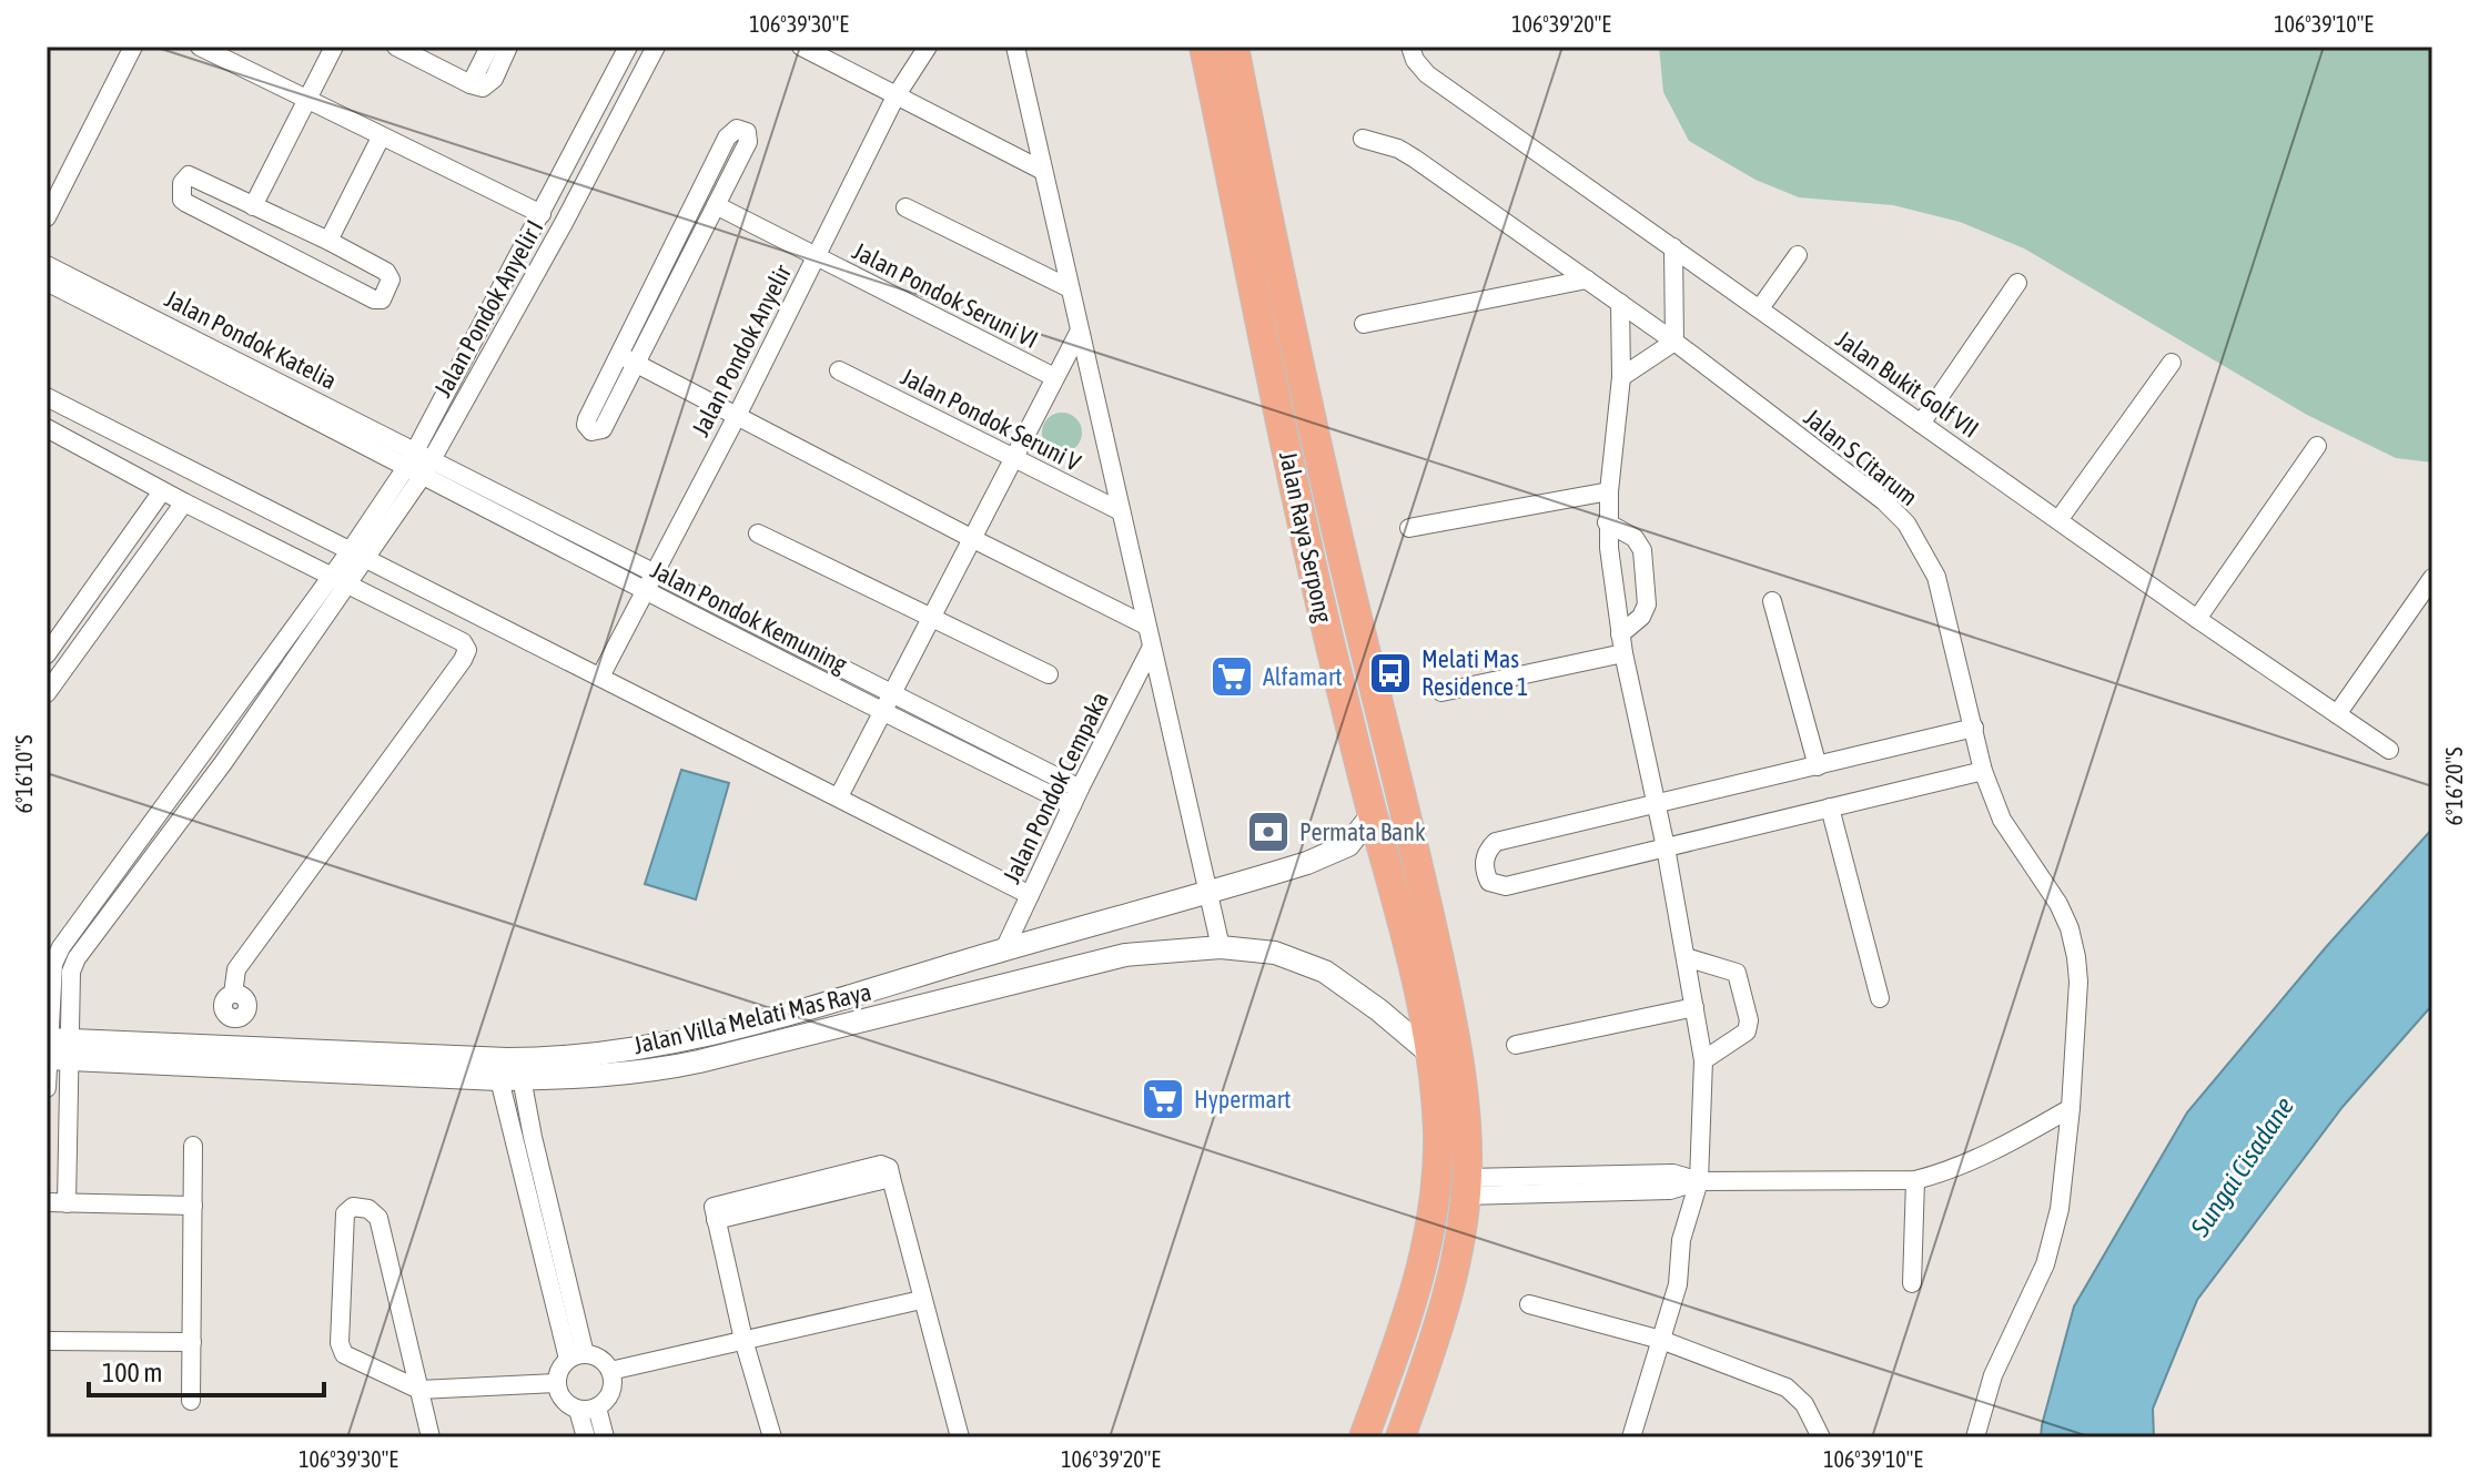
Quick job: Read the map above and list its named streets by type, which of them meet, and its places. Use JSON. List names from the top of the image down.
{
  "streets": {
    "main road": ["Jalan Raya Serpong"],
    "street": [
      "Jalan Pondok Seruni VI",
      "Jalan Pondok Anyelir I",
      "Jalan Pondok Katelia",
      "Jalan Pondok Anyelir",
      "Jalan Bukit Golf VII",
      "Jalan Pondok Seruni V",
      "Jalan S Citarum",
      "Jalan Pondok Kemuning",
      "Jalan Pondok Cempaka",
      "Jalan Villa Melati Mas Raya"
    ]
  },
  "crossings": [
    ["Jalan Pondok Seruni VI", "Jalan Pondok Anyelir"],
    ["Jalan Pondok Anyelir I", "Jalan Pondok Katelia"],
    ["Jalan Pondok Anyelir I", "Jalan Pondok Kemuning"],
    ["Jalan Pondok Katelia", "Jalan Pondok Kemuning"],
    ["Jalan Pondok Anyelir", "Jalan Pondok Kemuning"],
    ["Jalan Raya Serpong", "Jalan Villa Melati Mas Raya"],
    ["Jalan Pondok Kemuning", "Jalan Pondok Cempaka"],
    ["Jalan Pondok Cempaka", "Jalan Villa Melati Mas Raya"]
  ],
  "water": ["Sungai Cisadane"],
  "places": {
    "bus stop": ["Melati Mas Residence 1"],
    "supermarket": ["Alfamart", "Hypermart"],
    "bank": ["Permata Bank"]
  },
  "scale_bar": "100 m",
  "coordinates": [
    "106°39'30\"E",
    "106°39'20\"E",
    "106°39'10\"E",
    "6°16'10\"S",
    "6°16'20\"S"
  ]
}
